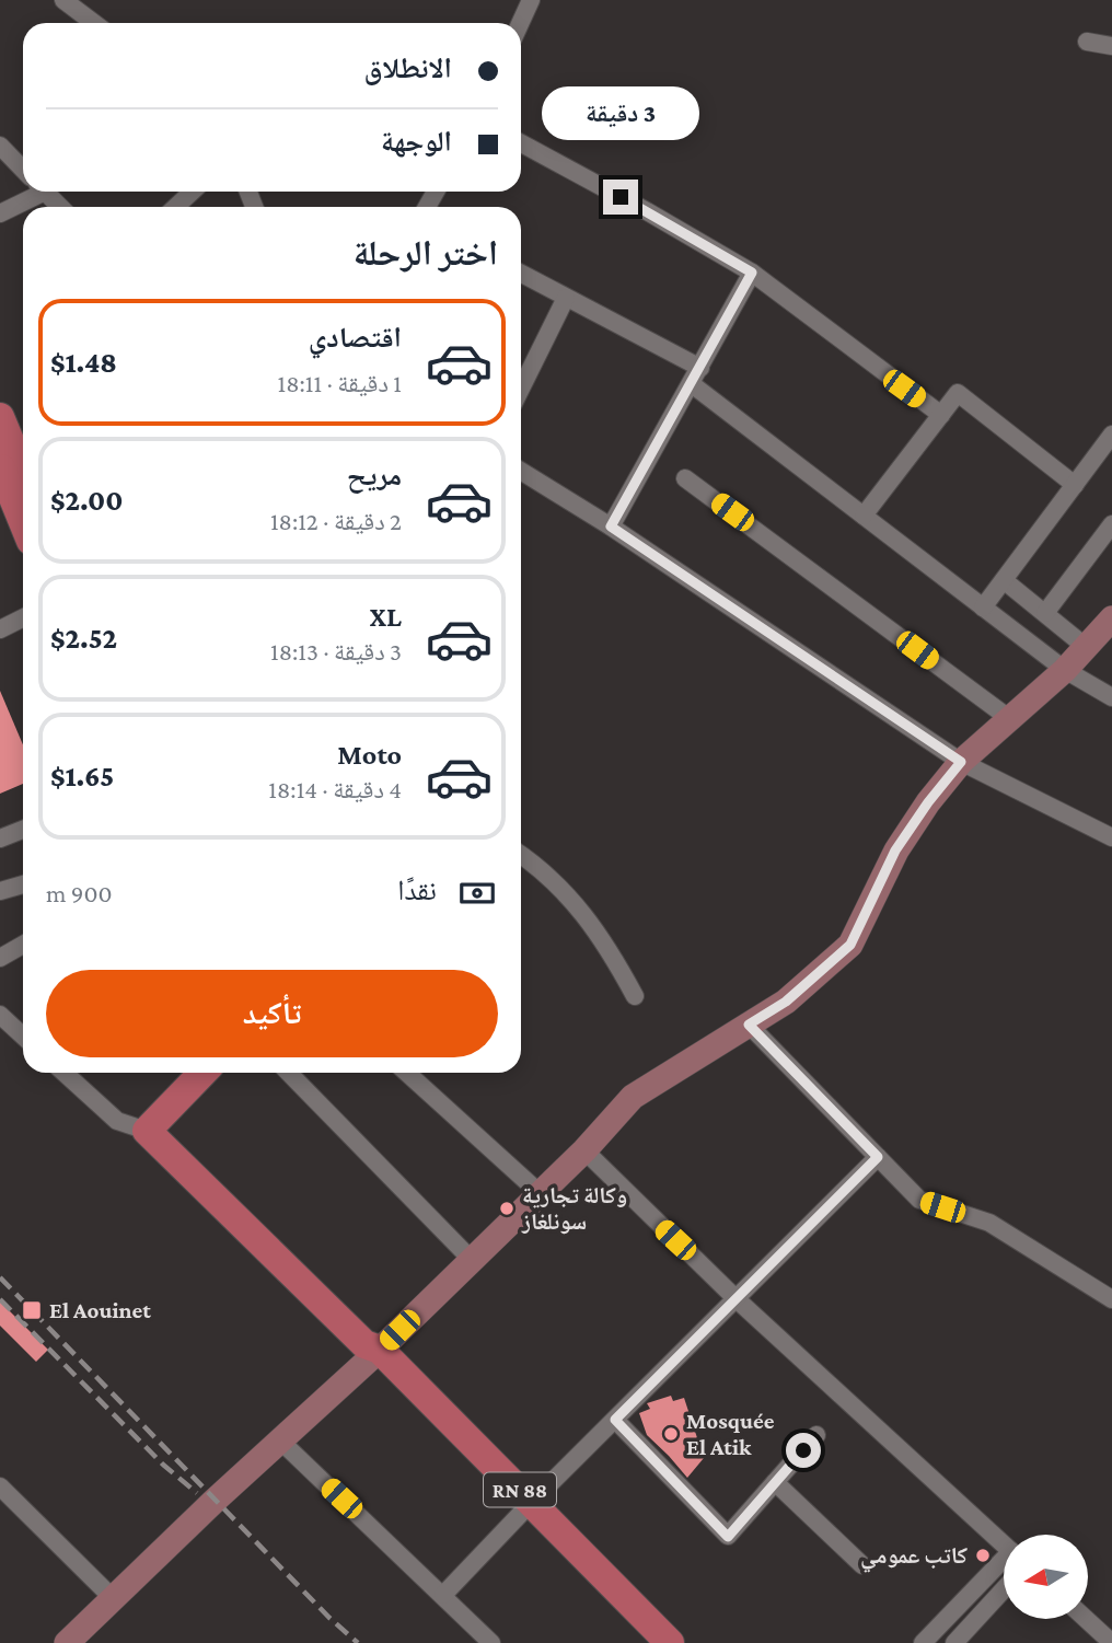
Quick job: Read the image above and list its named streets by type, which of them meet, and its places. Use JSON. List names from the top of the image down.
{
  "streets": {
    "main road": ["RN 88"]
  },
  "places": {
    "other": ["وكالة تجارية سونلغاز", "Mosquée El Atik", "كاتب عمومي"],
    "transit": ["El Aouinet"]
  },
  "north": "left",
  "page": {
    "banner": ["الانطلاق", "الوجهة"],
    "bubble": "3 دقيقة",
    "heading": "اختر الرحلة",
    "list": [
      {
        "name": "اقتصادي",
        "note": "1 دقيقة · 18:11",
        "value": "$1.48"
      },
      {
        "name": "مريح",
        "note": "2 دقيقة · 18:12",
        "value": "$2.00"
      },
      {
        "name": "XL",
        "note": "3 دقيقة · 18:13",
        "value": "$2.52"
      },
      {
        "name": "Moto",
        "note": "4 دقيقة · 18:14",
        "value": "$1.65"
      }
    ],
    "pay": ["نقدًا", "900 m"],
    "buttons": "تأكيد"
  }
}
